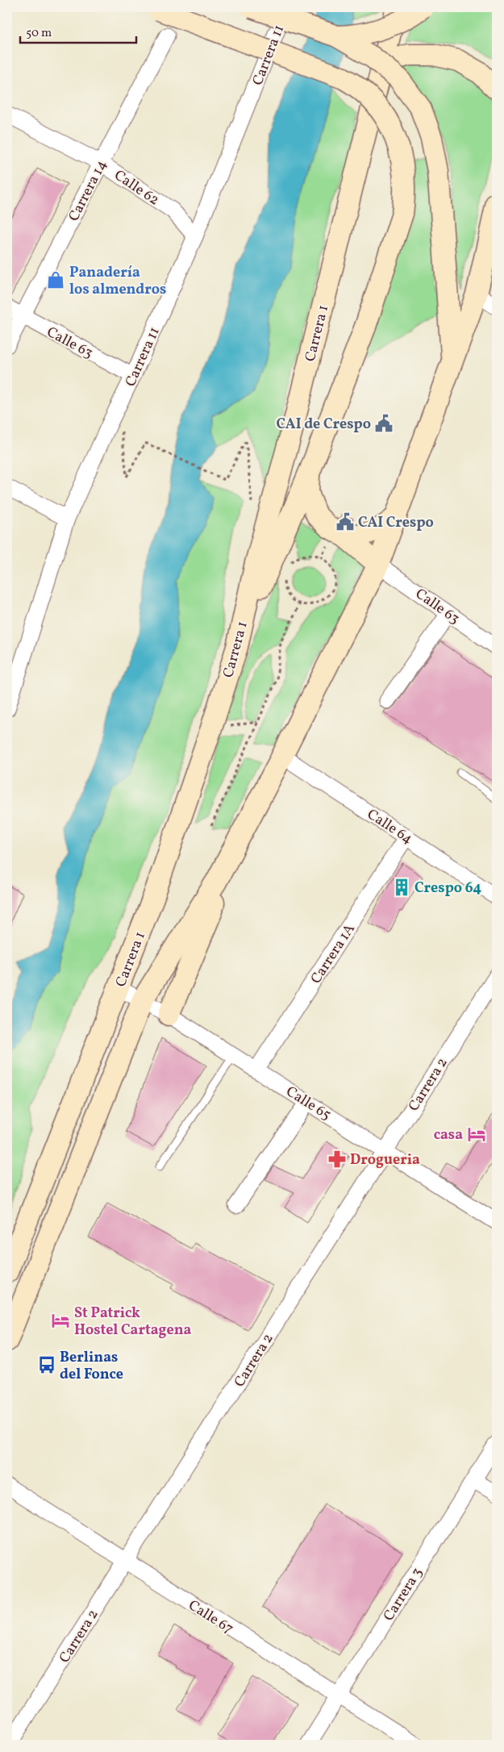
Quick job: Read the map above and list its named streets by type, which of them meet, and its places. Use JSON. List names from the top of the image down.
{
  "streets": {
    "main road": ["Carrera 1"],
    "street": [
      "Carrera 11",
      "Calle 62",
      "Carrera 14",
      "Calle 63",
      "Calle 64",
      "Carrera 1A",
      "Carrera 2",
      "Calle 65",
      "Carrera 3",
      "Calle 67"
    ]
  },
  "crossings": [
    ["Carrera 11", "Calle 62"],
    ["Carrera 11", "Calle 63"],
    ["Calle 62", "Carrera 14"],
    ["Carrera 14", "Calle 63"],
    ["Carrera 1", "Calle 63"],
    ["Carrera 1", "Calle 64"],
    ["Carrera 1", "Calle 65"],
    ["Calle 64", "Carrera 1A"],
    ["Carrera 1A", "Calle 65"],
    ["Carrera 2", "Calle 65"],
    ["Carrera 2", "Calle 67"],
    ["Carrera 3", "Calle 67"]
  ],
  "places": {
    "shop": ["Panadería los almendros"],
    "public building": ["CAI de Crespo", "CAI Crespo"],
    "building": ["Crespo 64"],
    "hotel": ["casa", "St Patrick Hostel Cartagena"],
    "pharmacy": ["Drogueria"],
    "bus stop": ["Berlinas del Fonce"]
  },
  "scale_bar": "50 m"
}
